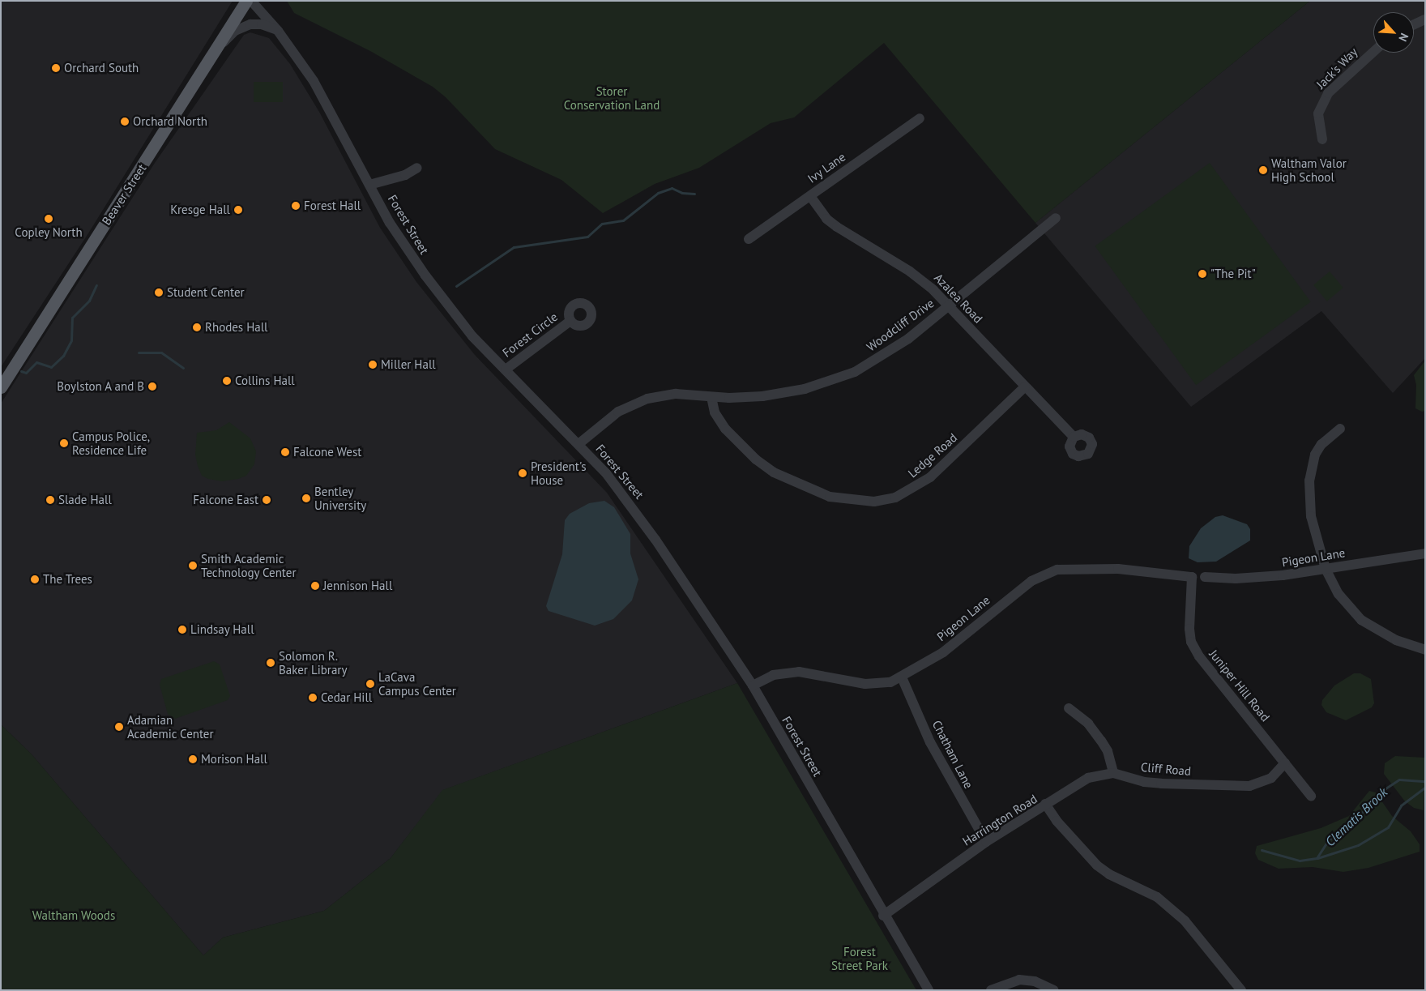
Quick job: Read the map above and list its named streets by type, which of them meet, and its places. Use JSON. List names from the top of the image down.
{
  "streets": {
    "main road": ["Beaver Street"],
    "street": [
      "Jack's Way",
      "Ivy Lane",
      "Forest Street",
      "Azalea Road",
      "Woodcliff Drive",
      "Forest Circle",
      "Ledge Road",
      "Pigeon Lane",
      "Juniper Hill Road",
      "Chatham Lane",
      "Cliff Road",
      "Harrington Road"
    ]
  },
  "crossings": [
    ["Ivy Lane", "Azalea Road"],
    ["Forest Street", "Woodcliff Drive"],
    ["Forest Street", "Forest Circle"],
    ["Forest Street", "Pigeon Lane"],
    ["Forest Street", "Harrington Road"],
    ["Azalea Road", "Woodcliff Drive"],
    ["Azalea Road", "Ledge Road"],
    ["Woodcliff Drive", "Ledge Road"],
    ["Pigeon Lane", "Juniper Hill Road"],
    ["Pigeon Lane", "Chatham Lane"],
    ["Juniper Hill Road", "Cliff Road"],
    ["Chatham Lane", "Harrington Road"],
    ["Cliff Road", "Harrington Road"]
  ],
  "water": ["Clematis Brook"],
  "parks": ["Storer Conservation Land", "Waltham Woods", "Forest Street Park"],
  "places": [
    "Orchard South",
    "Orchard North",
    "Waltham Valor High School",
    "Forest Hall",
    "Kresge Hall",
    "Copley North",
    "\"The Pit\"",
    "Student Center",
    "Rhodes Hall",
    "Miller Hall",
    "Collins Hall",
    "Boylston A and B",
    "Campus Police, Residence Life",
    "Falcone West",
    "President's House",
    "Bentley University",
    "Slade Hall",
    "Falcone East",
    "Smith Academic Technology Center",
    "The Trees",
    "Jennison Hall",
    "Lindsay Hall",
    "Solomon R. Baker Library",
    "LaCava Campus Center",
    "Cedar Hill",
    "Adamian Academic Center",
    "Morison Hall"
  ],
  "north": "bottom right"
}
